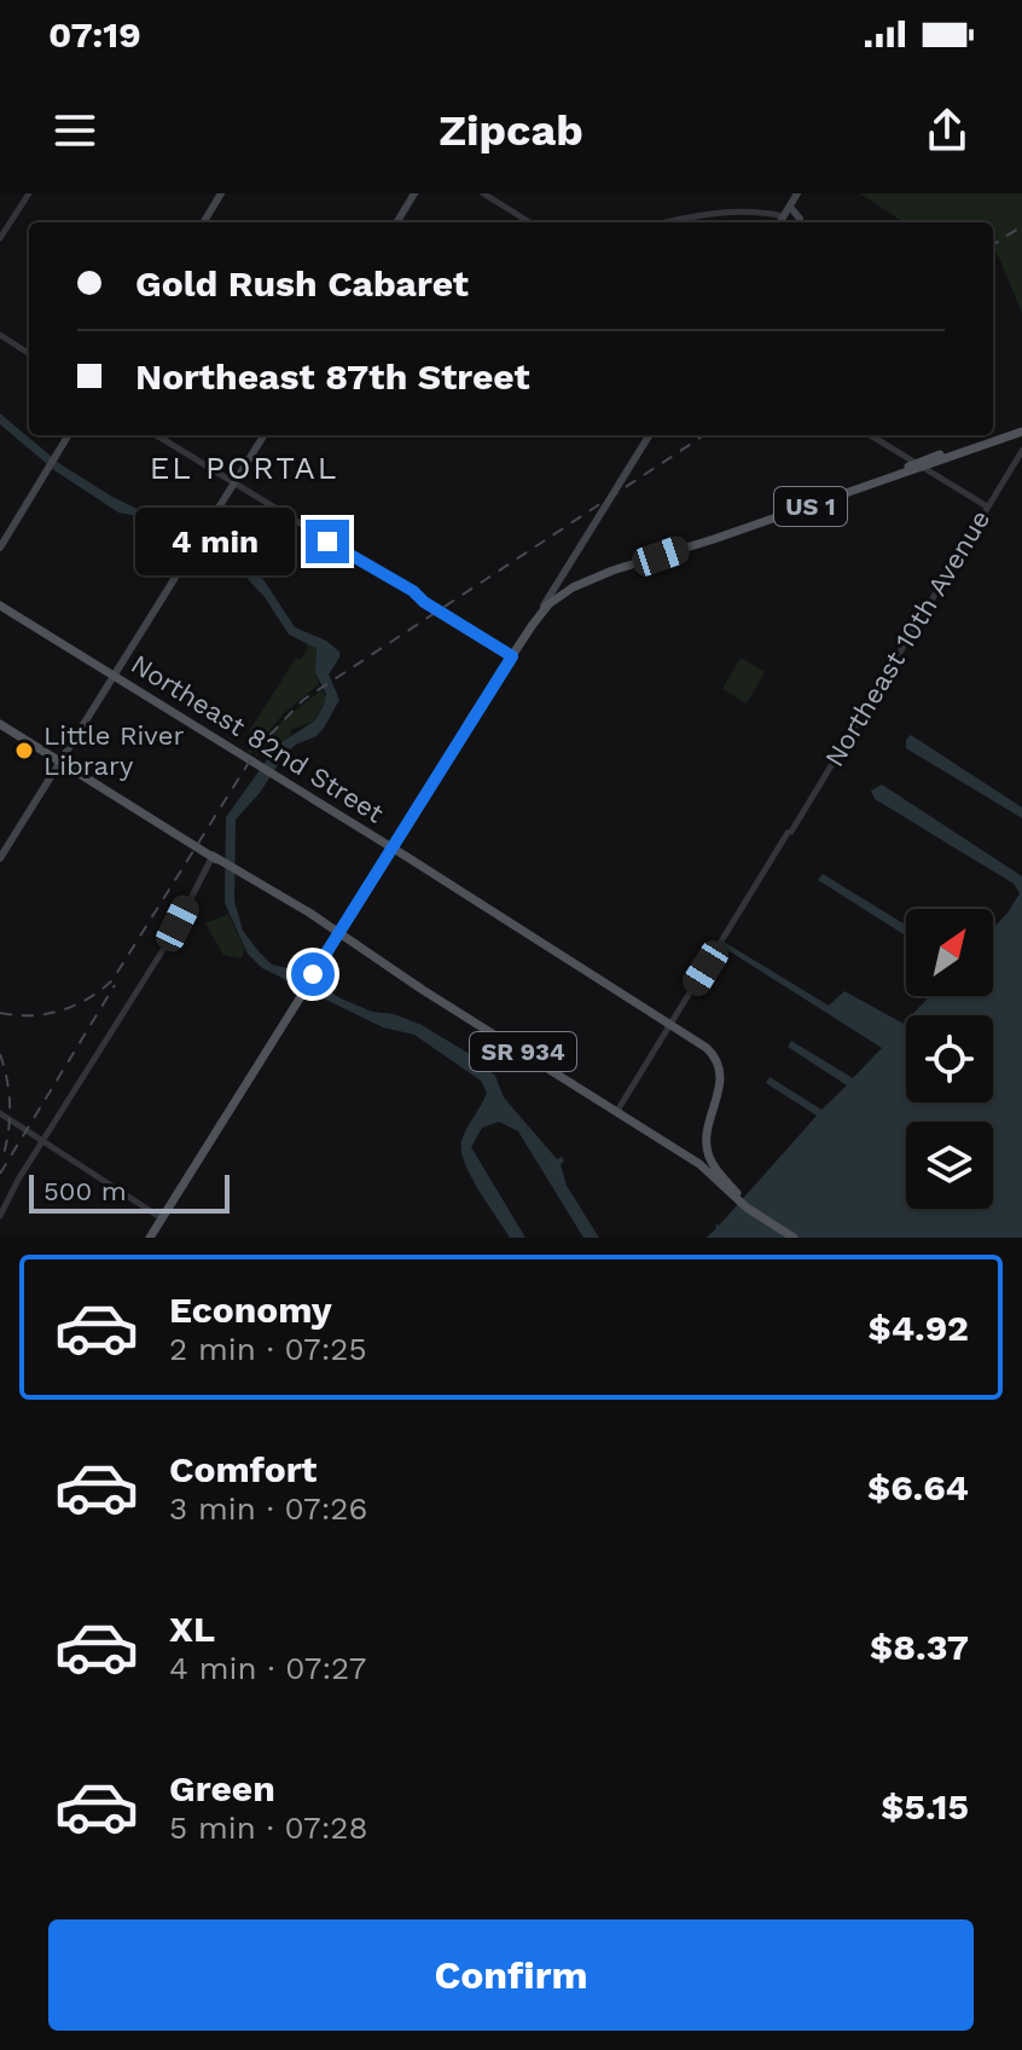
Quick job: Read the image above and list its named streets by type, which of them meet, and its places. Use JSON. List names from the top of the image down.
{
  "streets": {
    "main road": ["US 1", "Northeast 82nd Street", "SR 934"],
    "street": ["Northeast 10th Avenue"]
  },
  "crossings": [
    ["US 1", "Northeast 82nd Street"],
    ["US 1", "SR 934"],
    ["Northeast 10th Avenue", "Northeast 82nd Street"],
    ["Northeast 10th Avenue", "SR 934"],
    ["Northeast 82nd Street", "SR 934"]
  ],
  "districts": ["EL PORTAL"],
  "places": ["Little River Library"],
  "scale_bar": "500 m",
  "north": "top right",
  "page": {
    "status": "07:19",
    "header": "Zipcab",
    "banner": ["Gold Rush Cabaret", "Northeast 87th Street"],
    "bubble": "4 min",
    "scale": "500 m",
    "list": [
      {
        "name": "Economy",
        "note": "2 min · 07:25",
        "value": "$4.92"
      },
      {
        "name": "Comfort",
        "note": "3 min · 07:26",
        "value": "$6.64"
      },
      {
        "name": "XL",
        "note": "4 min · 07:27",
        "value": "$8.37"
      },
      {
        "name": "Green",
        "note": "5 min · 07:28",
        "value": "$5.15"
      }
    ],
    "buttons": "Confirm"
  }
}
